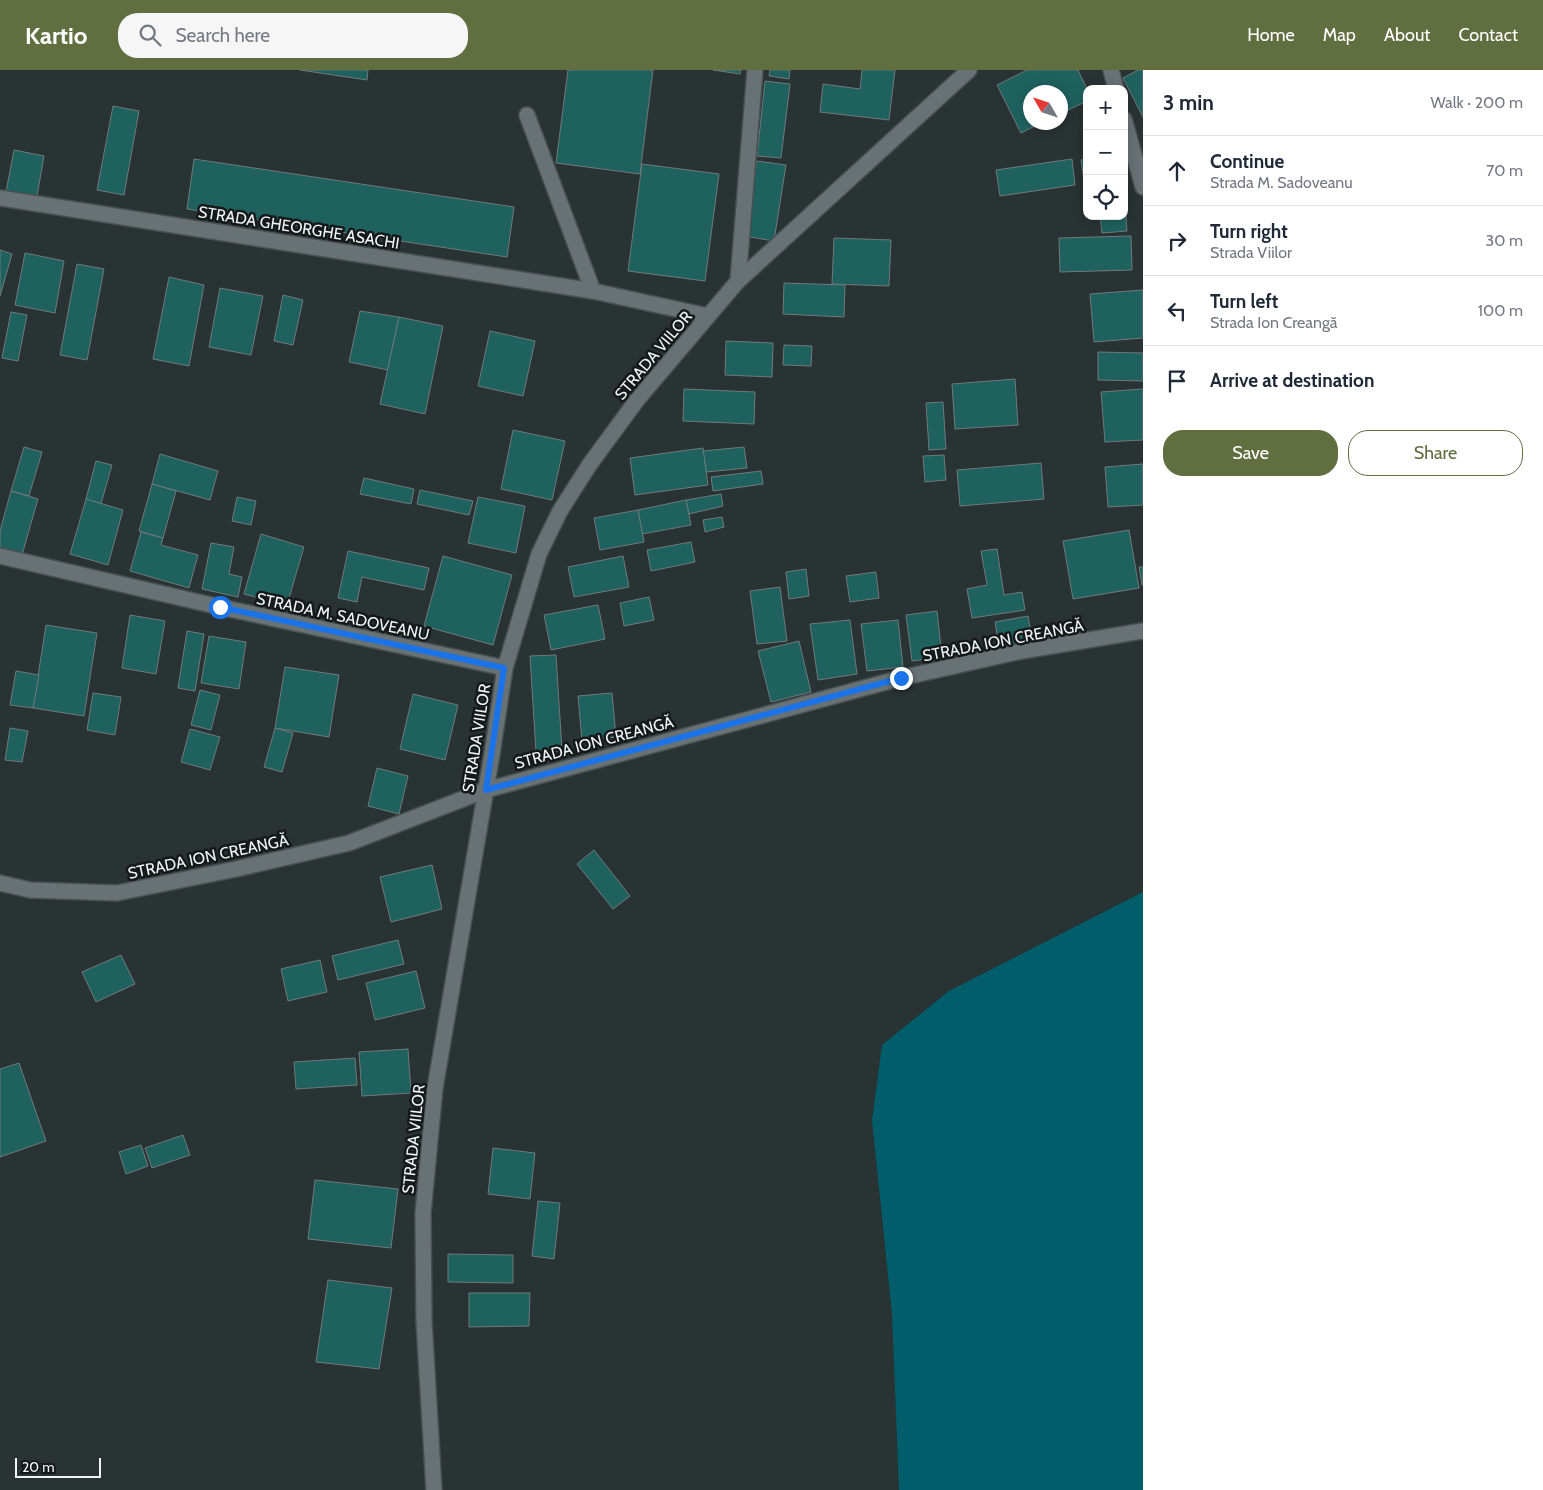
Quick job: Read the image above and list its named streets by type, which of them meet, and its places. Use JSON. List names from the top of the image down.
{
  "streets": {
    "street": [
      "STRADA GHEORGHE ASACHI",
      "STRADA VIILOR",
      "STRADA M. SADOVEANU",
      "STRADA ION CREANGĂ"
    ]
  },
  "crossings": [
    ["STRADA GHEORGHE ASACHI", "STRADA VIILOR"],
    ["STRADA VIILOR", "STRADA M. SADOVEANU"],
    ["STRADA VIILOR", "STRADA ION CREANGĂ"]
  ],
  "scale_bar": "20 m",
  "north": "top left",
  "page": {
    "header": "Kartio",
    "search": "Search here",
    "nav": [
      "Home",
      "Map",
      "About",
      "Contact"
    ],
    "heading": ["3 min", "Walk · 200 m"],
    "map_buttons": ["+", "−"],
    "list": [
      ["Continue", "Strada M. Sadoveanu", "70 m"],
      ["Turn right", "Strada Viilor", "30 m"],
      ["Turn left", "Strada Ion Creangă", "100 m"],
      "Arrive at destination"
    ],
    "buttons": ["Save", "Share"],
    "scale": "20 m"
  }
}
